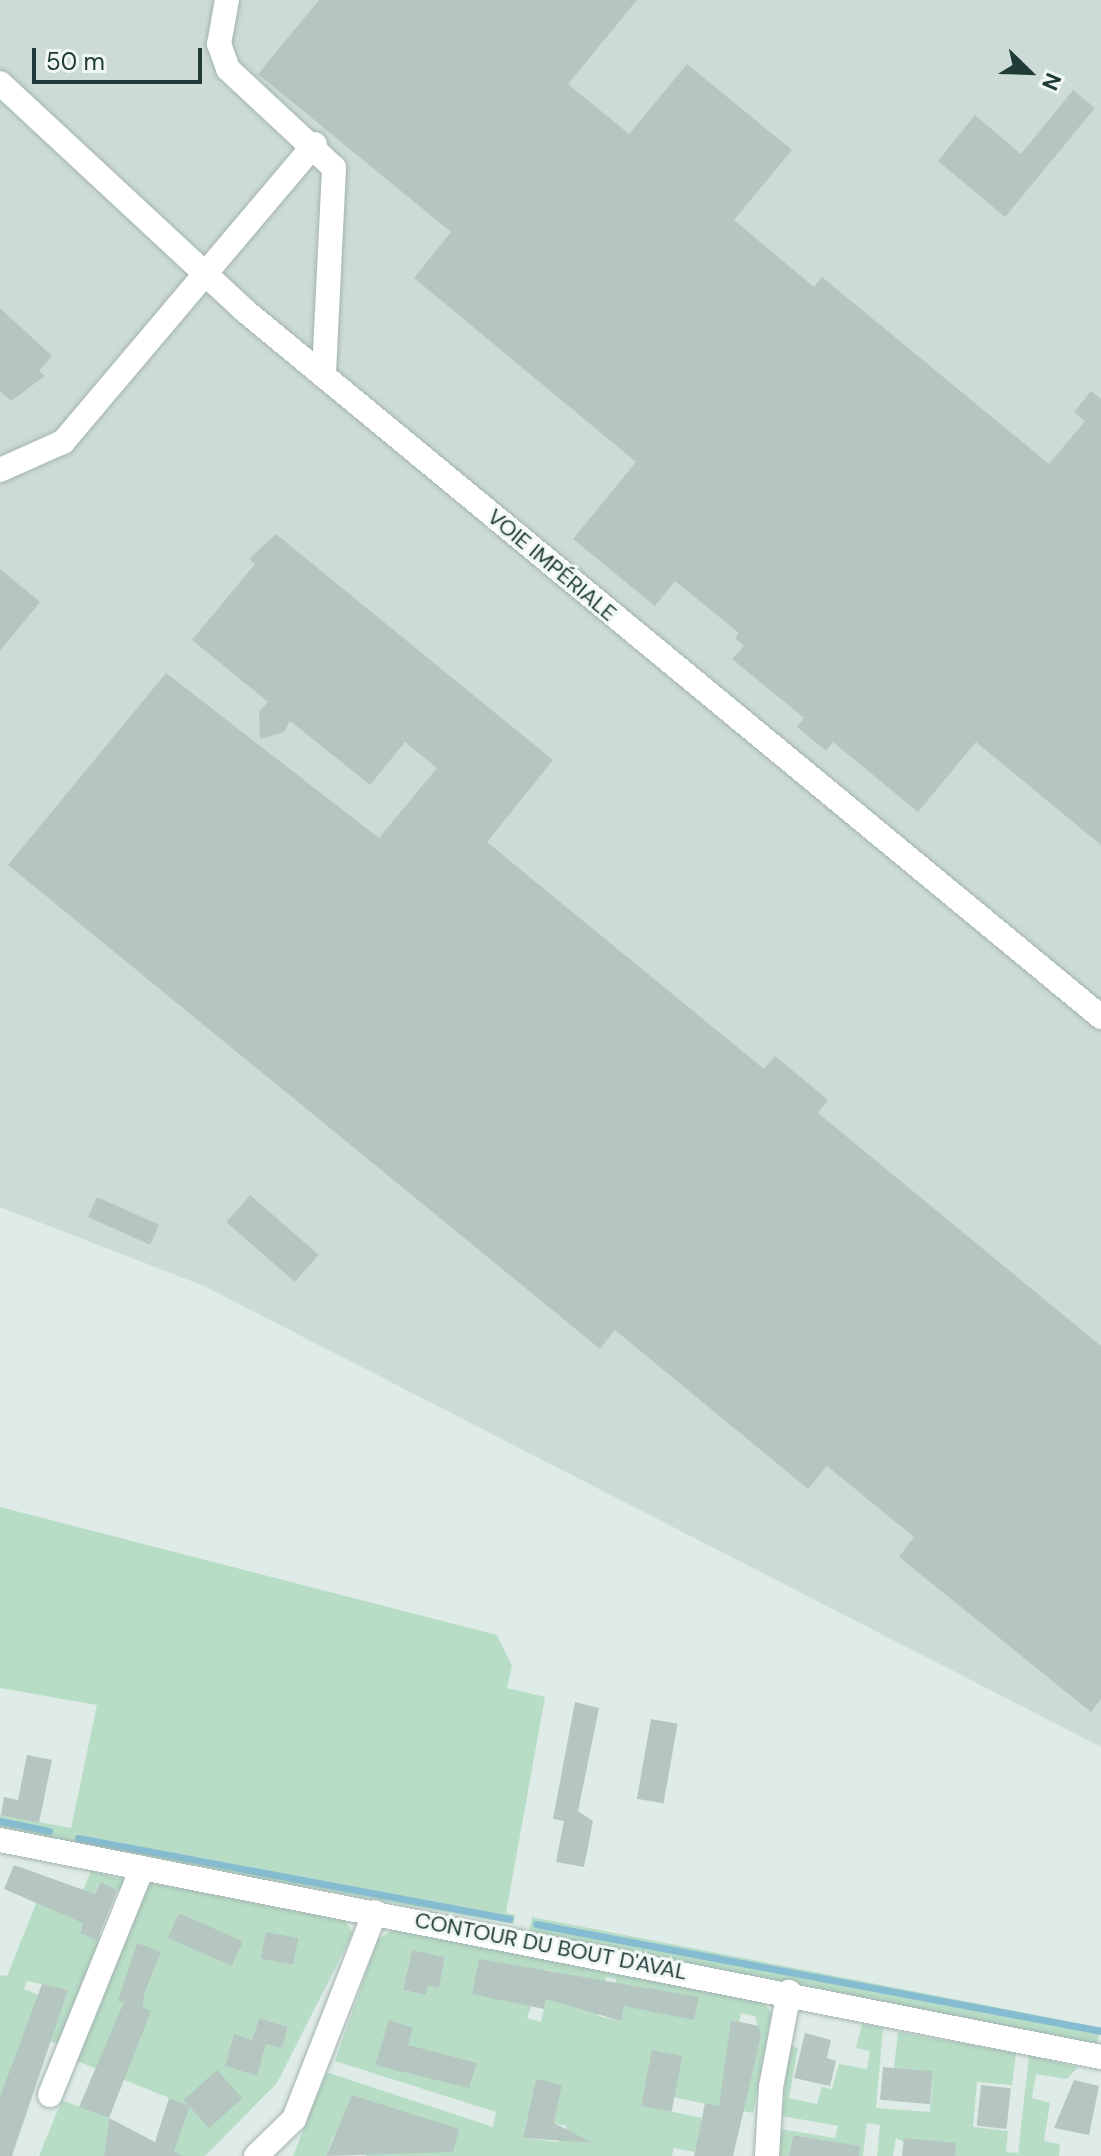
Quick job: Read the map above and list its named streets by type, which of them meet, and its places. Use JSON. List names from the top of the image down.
{
  "streets": {
    "street": ["VOIE IMPÉRIALE", "CONTOUR DU BOUT D'AVAL"]
  },
  "scale_bar": "50 m",
  "north": "bottom right"
}
